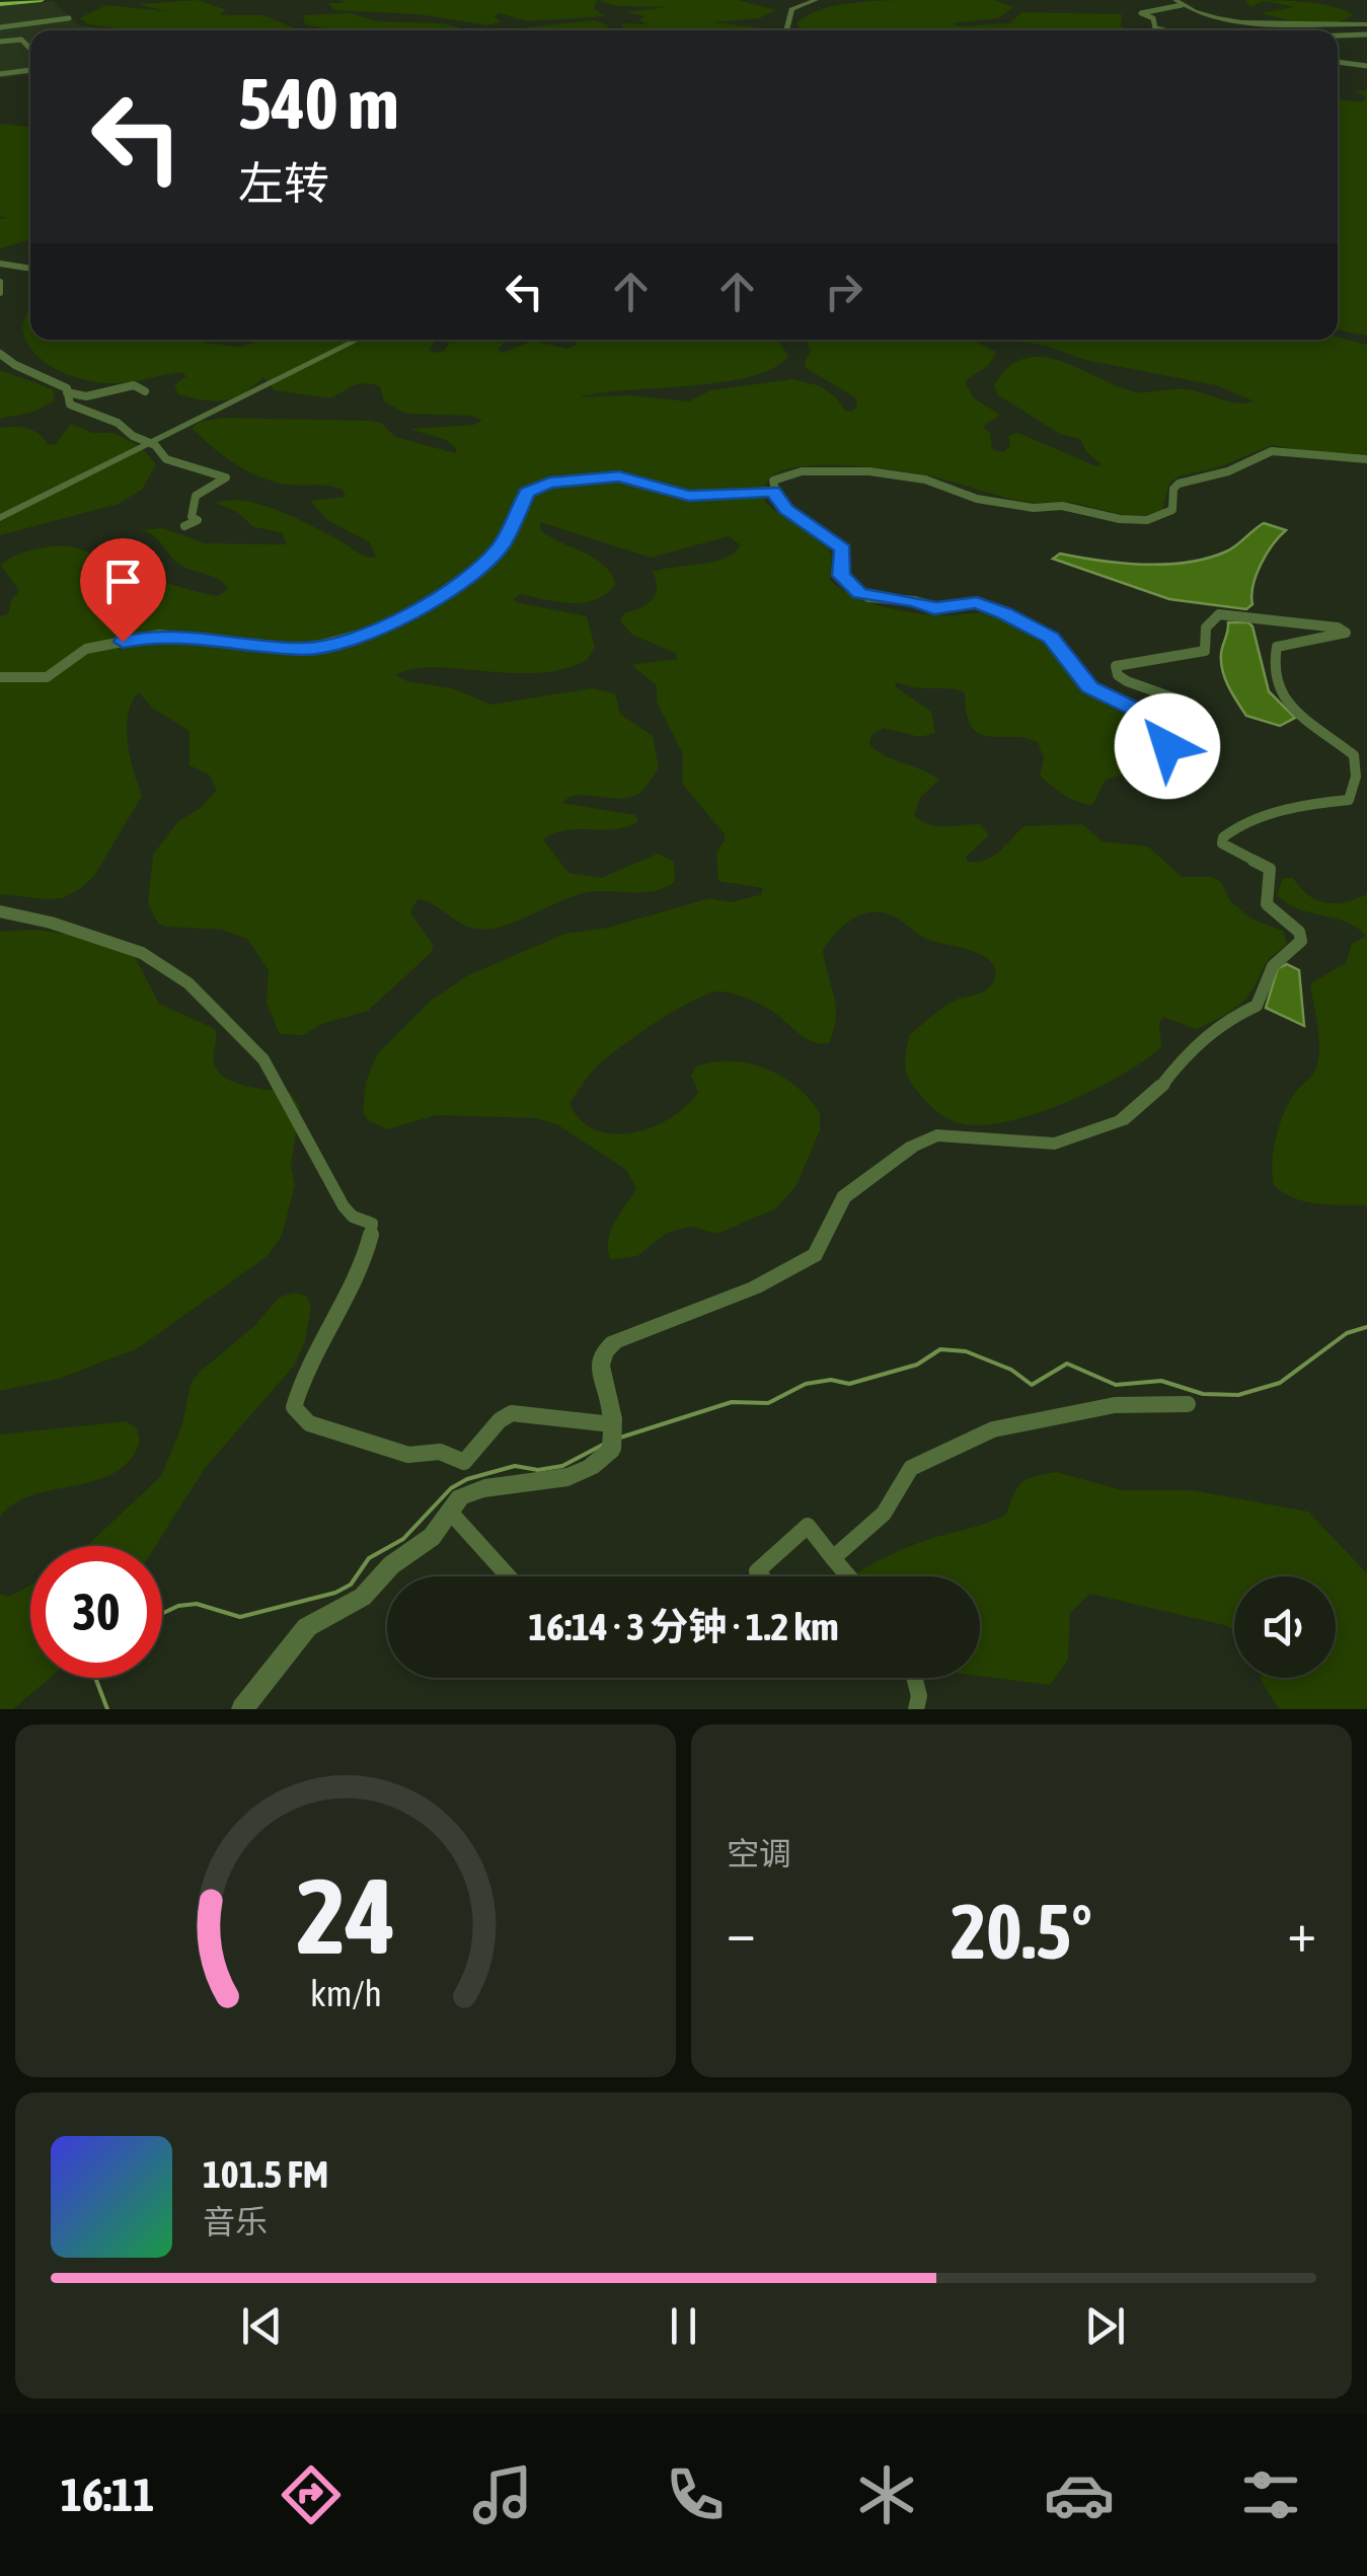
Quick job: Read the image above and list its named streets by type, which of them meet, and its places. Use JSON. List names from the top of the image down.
{
  "page": {
    "turn": ["540 m", "左转"],
    "limit": "30",
    "trip": "16:14 · 3 分钟 · 1.2 km",
    "tile": "空调",
    "heat": ["−", "20.5°", "+"],
    "song": ["101.5 FM", "音乐"],
    "tabs": "16:11",
    "gauge": ["24", "km/h"]
  }
}
